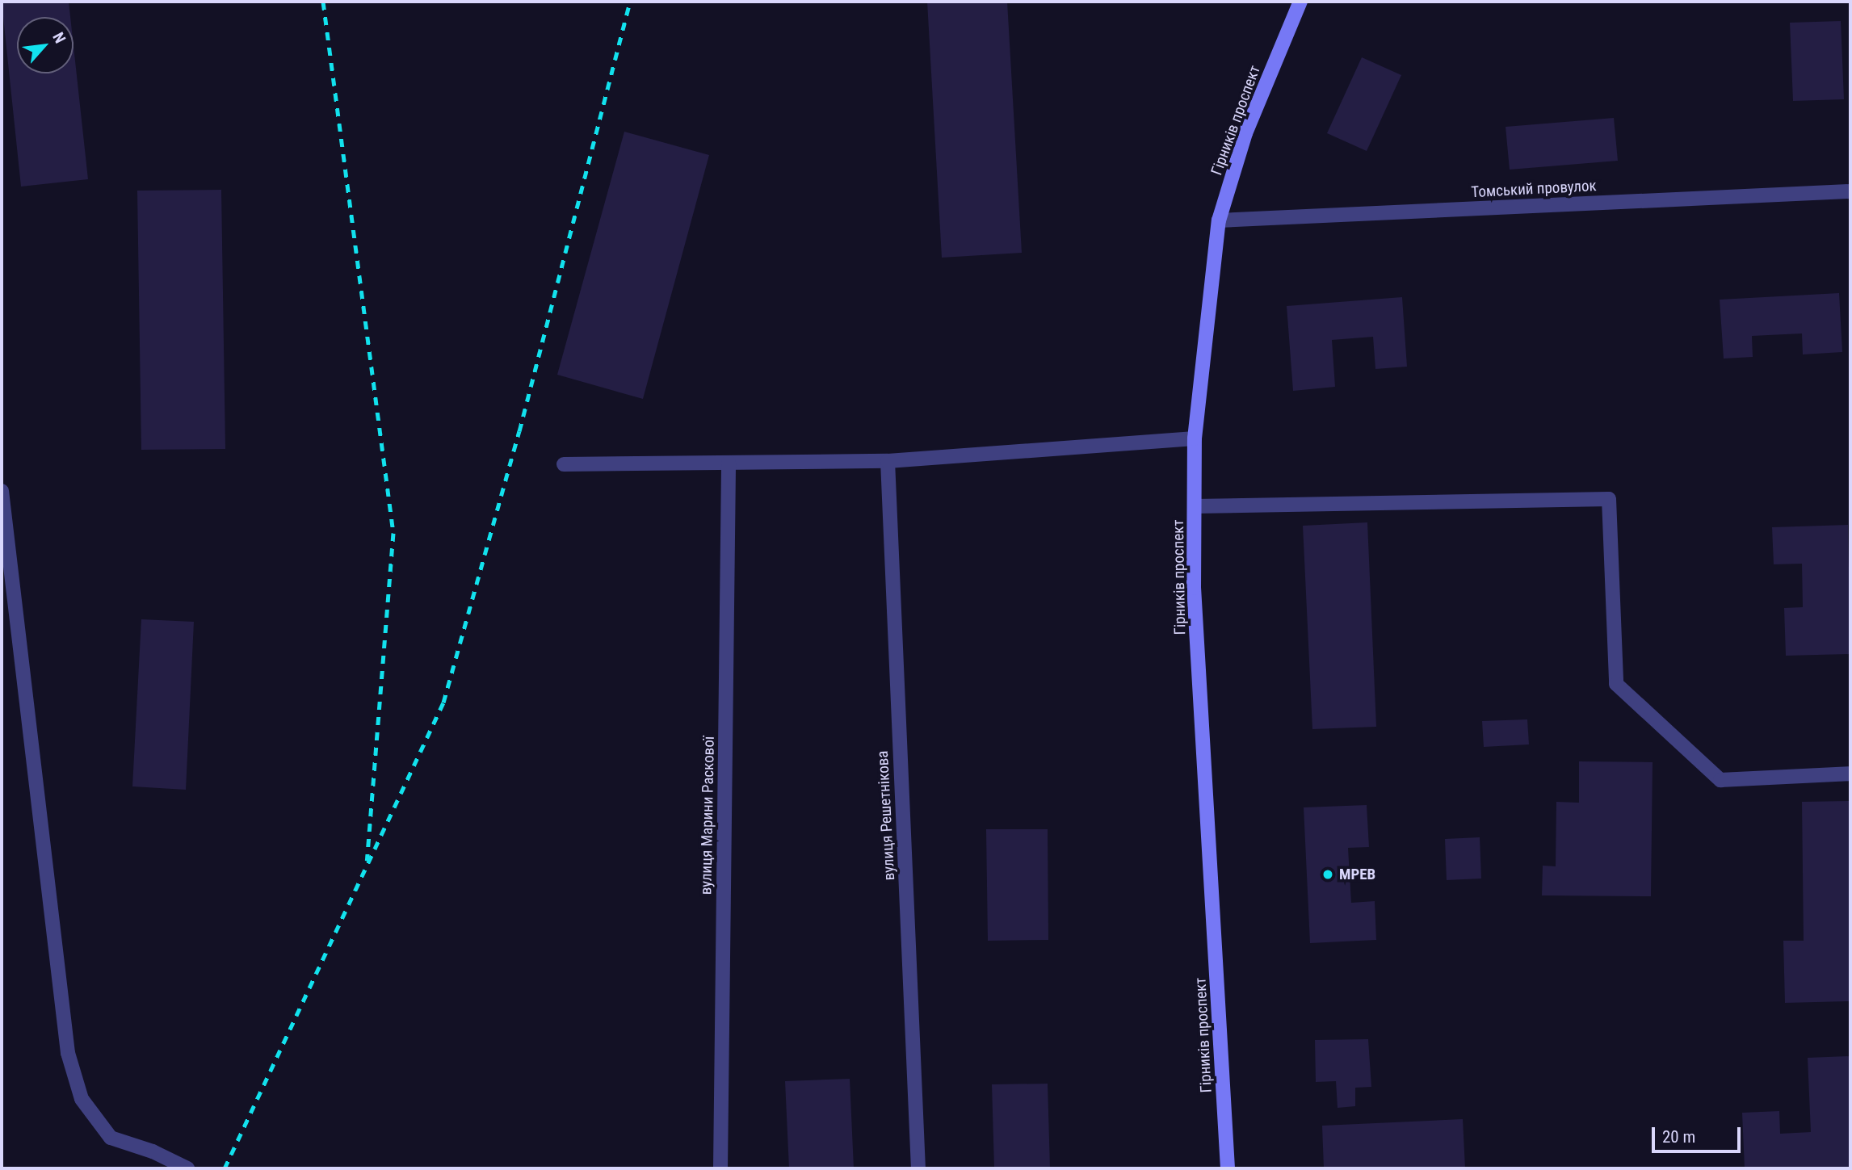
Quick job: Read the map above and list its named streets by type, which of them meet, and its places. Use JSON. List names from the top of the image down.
{
  "streets": {
    "main road": ["Гірників проспект"],
    "street": ["Томський провулок", "вулиця Марини Раскової", "вулиця Решетнікова"]
  },
  "crossings": [
    ["Гірників проспект", "Томський провулок"]
  ],
  "places": ["МРЕВ"],
  "scale_bar": "20 m",
  "north": "top right"
}
